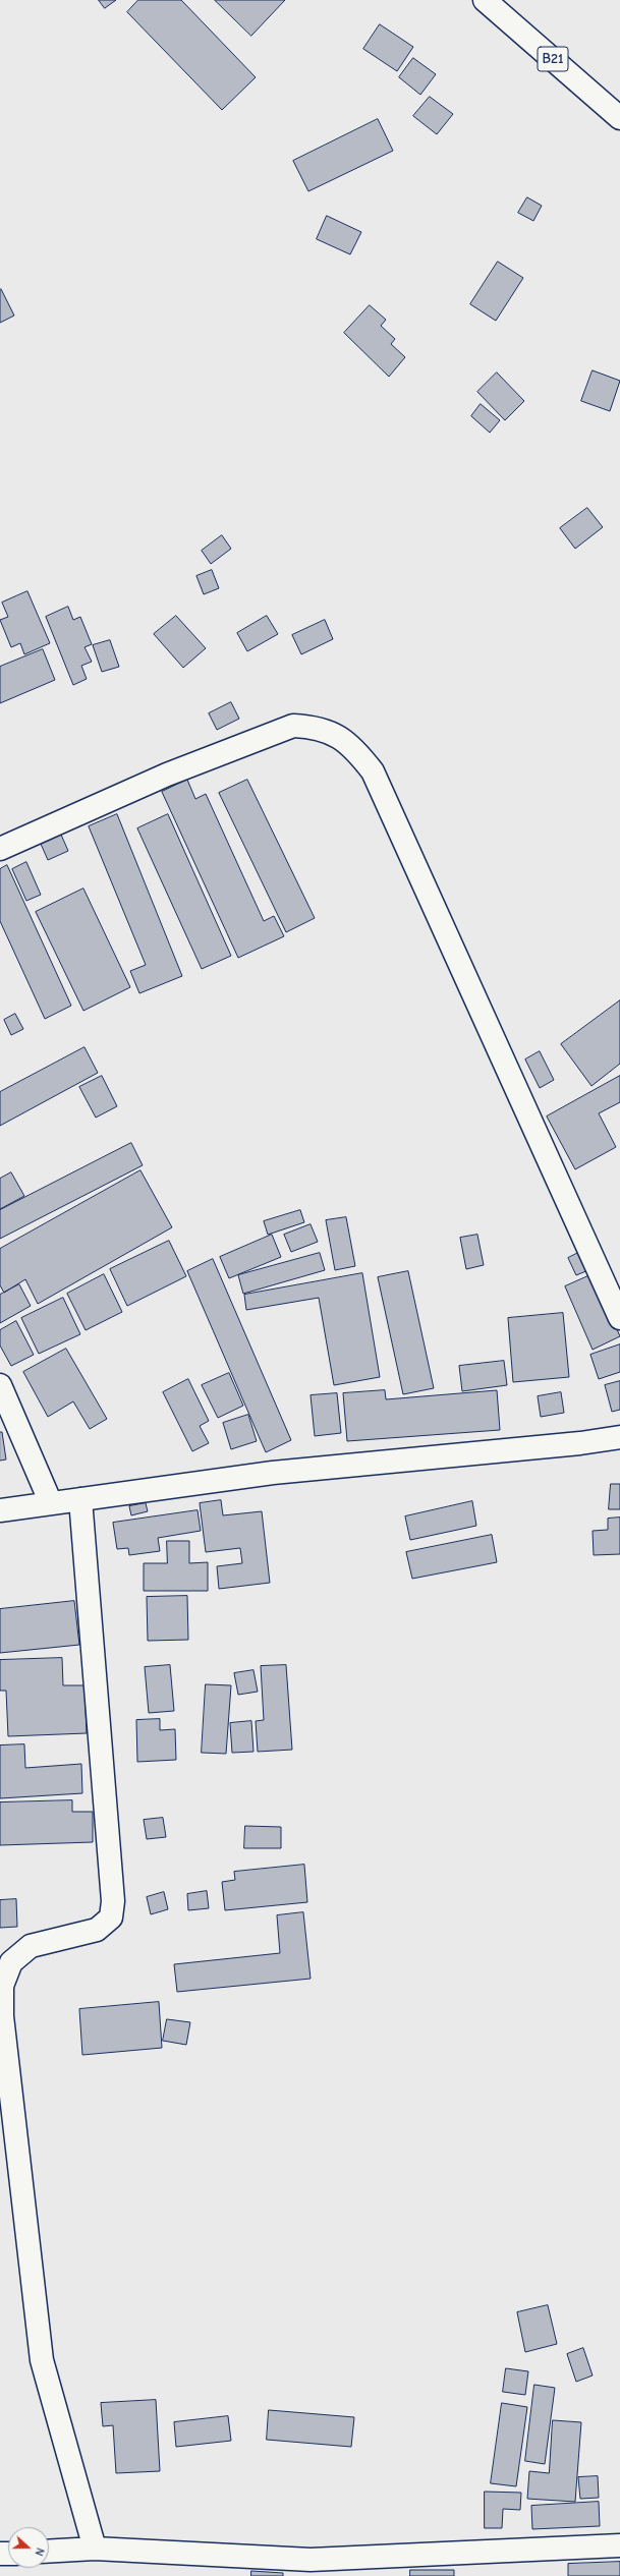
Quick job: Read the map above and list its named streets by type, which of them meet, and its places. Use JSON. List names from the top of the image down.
{
  "streets": {
    "main road": ["B21"]
  },
  "north": "right"
}
